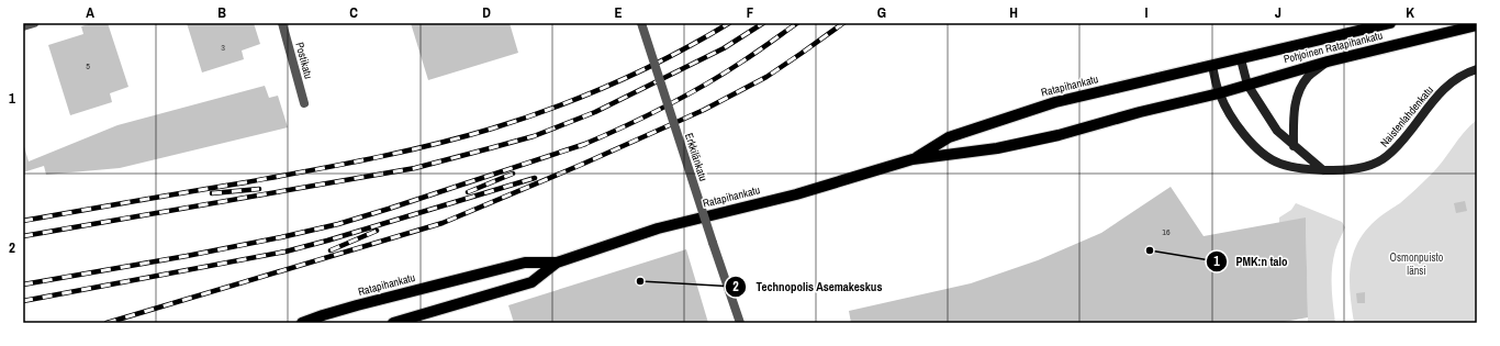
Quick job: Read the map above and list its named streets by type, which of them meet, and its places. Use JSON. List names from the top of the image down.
{
  "streets": {
    "main road": ["Pohjoinen Ratapihankatu", "Ratapihankatu", "Naistenlahdenkatu"],
    "street": ["Postikatu", "Erkkilänkatu"]
  },
  "crossings": [
    ["Pohjoinen Ratapihankatu", "Ratapihankatu"],
    ["Ratapihankatu", "Naistenlahdenkatu"]
  ],
  "parks": ["Osmonpuisto länsi"],
  "places": ["PMK:n talo", "Technopolis Asemakeskus"],
  "house_numbers": ["3", "5", "16"],
  "grid": {
    "columns": [
      "A",
      "B",
      "C",
      "D",
      "E",
      "F",
      "G",
      "H",
      "I",
      "J",
      "K"
    ],
    "rows": ["1", "2"]
  }
}
